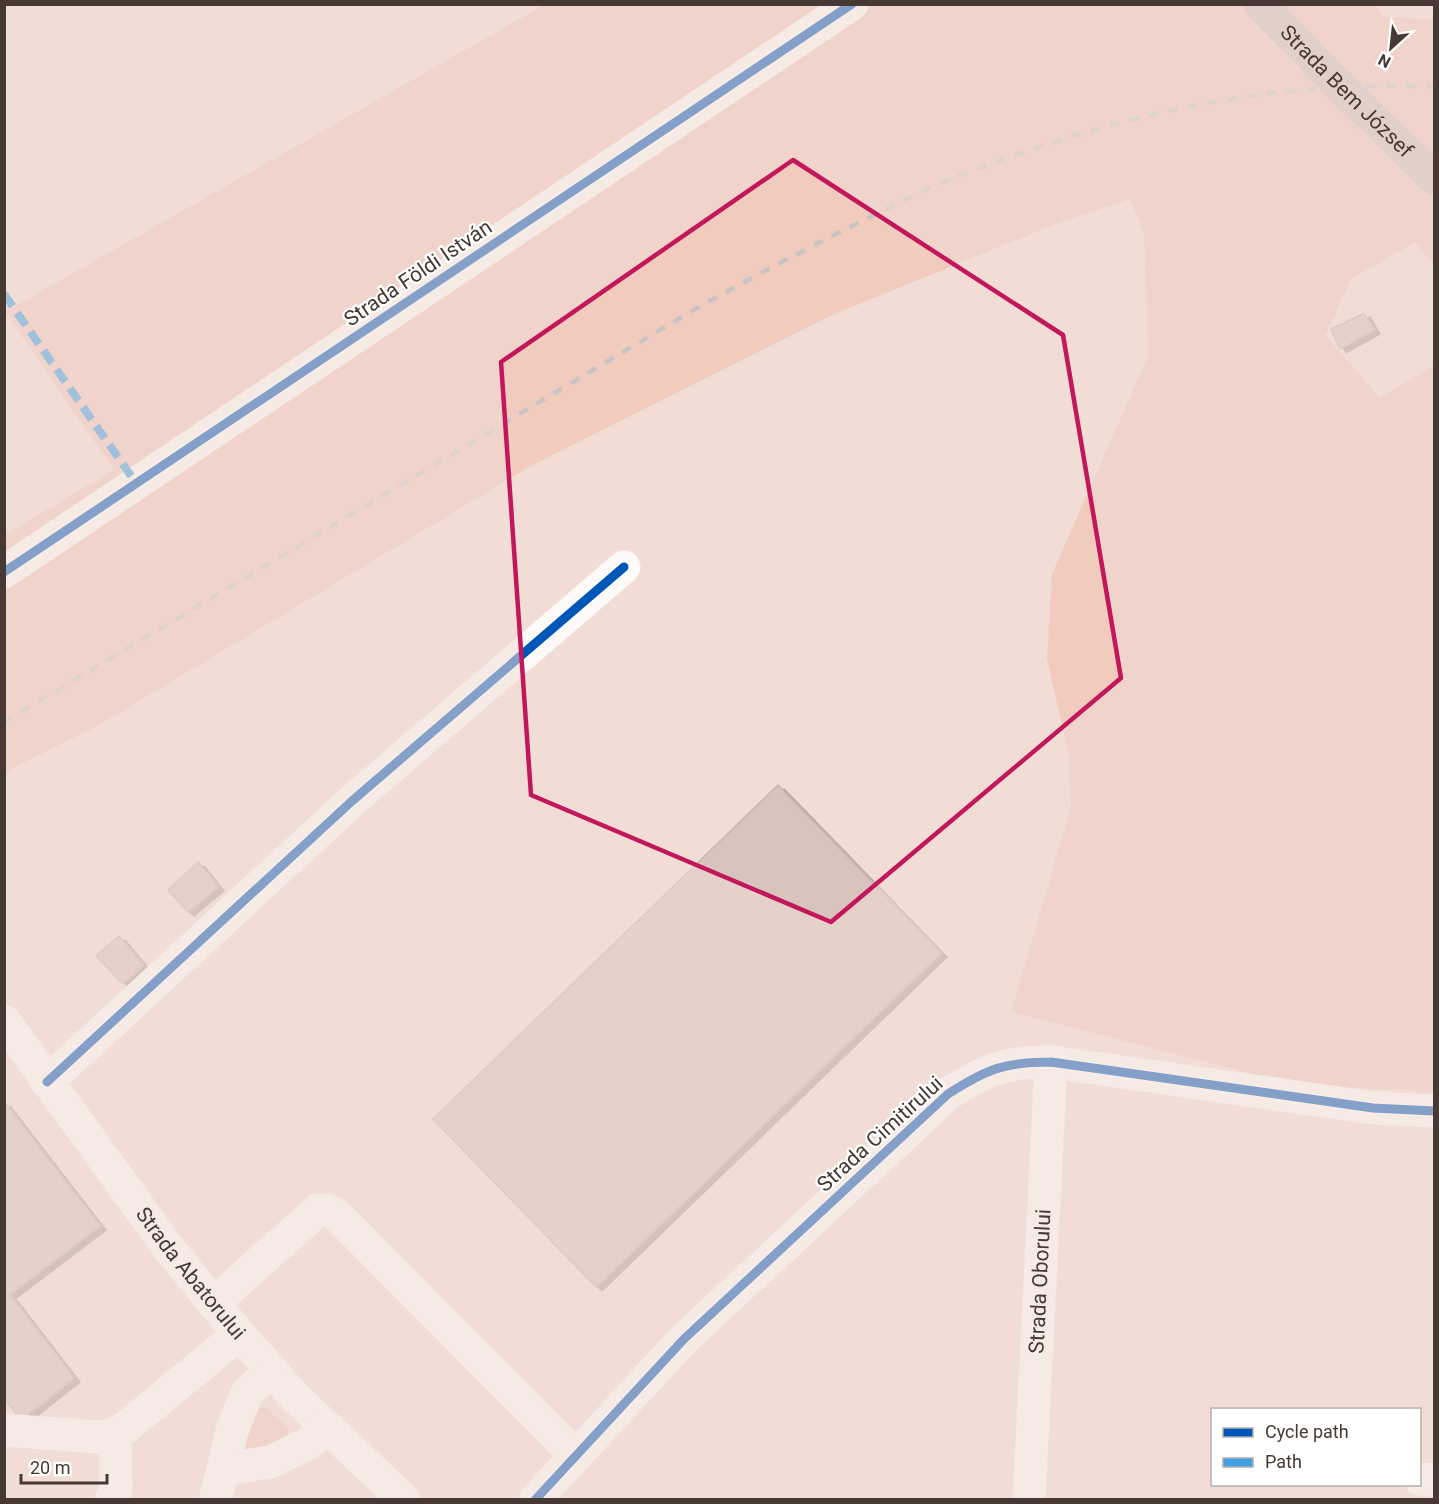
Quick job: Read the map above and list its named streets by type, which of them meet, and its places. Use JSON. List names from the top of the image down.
{
  "streets": {
    "highway": ["Strada Bem József"],
    "street": [
      "Strada Földi István",
      "Strada Cimitirului",
      "Strada Abatorului",
      "Strada Oborului"
    ]
  },
  "crossings": [
    ["Strada Cimitirului", "Strada Oborului"]
  ],
  "legend": ["Cycle path", "Path"],
  "scale_bar": "20 m",
  "north": "bottom left"
}
